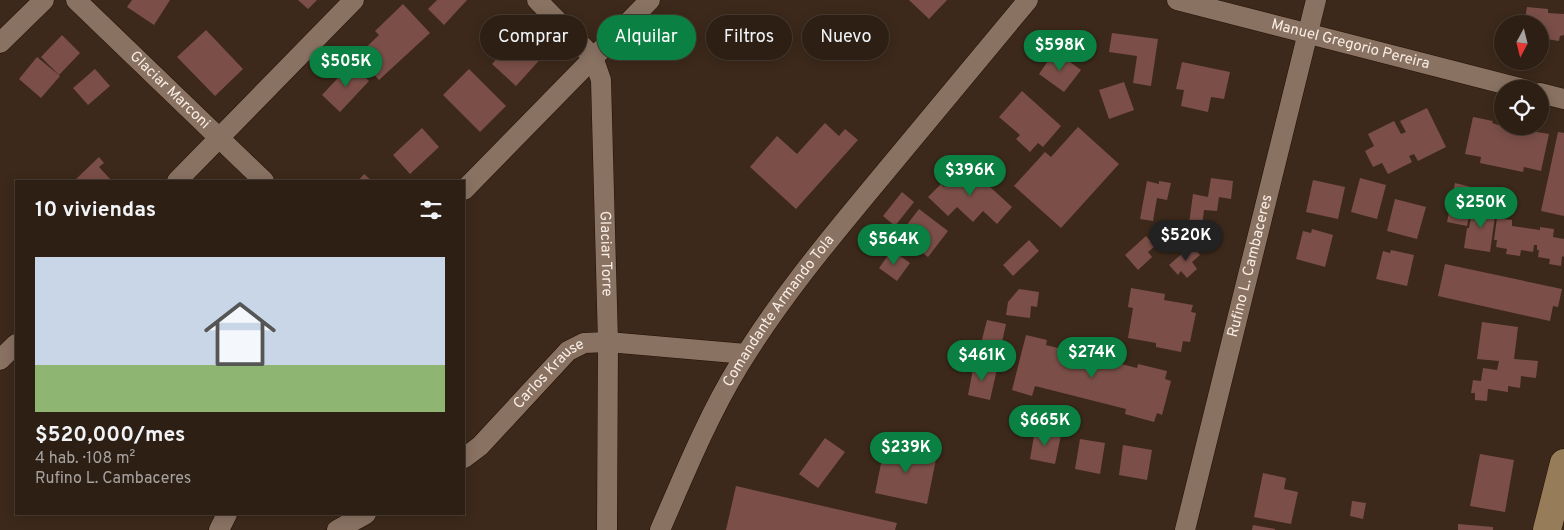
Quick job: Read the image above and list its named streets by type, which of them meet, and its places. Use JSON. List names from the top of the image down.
{
  "streets": {
    "street": [
      "Manuel Gregorio Pereira",
      "Glaciar Marconi",
      "Glaciar Torre",
      "Rufino L. Cambaceres",
      "Comandante Armando Tola",
      "Carlos Krause"
    ]
  },
  "crossings": [
    ["Manuel Gregorio Pereira", "Rufino L. Cambaceres"],
    ["Glaciar Torre", "Carlos Krause"],
    ["Comandante Armando Tola", "Carlos Krause"]
  ],
  "north": "bottom",
  "page": {
    "chip": [
      "Comprar",
      "Alquilar",
      "Filtros",
      "Nuevo"
    ],
    "price": [
      "$598K",
      "$505K",
      "$396K",
      "$250K",
      "$520K",
      "$564K",
      "$274K",
      "$461K",
      "$665K",
      "$239K"
    ],
    "heading": "10 viviendas",
    "list": [
      {
        "name": "$520,000/mes",
        "note": "4 hab. · 108 m² · Rufino L. Cambaceres"
      }
    ]
  }
}
